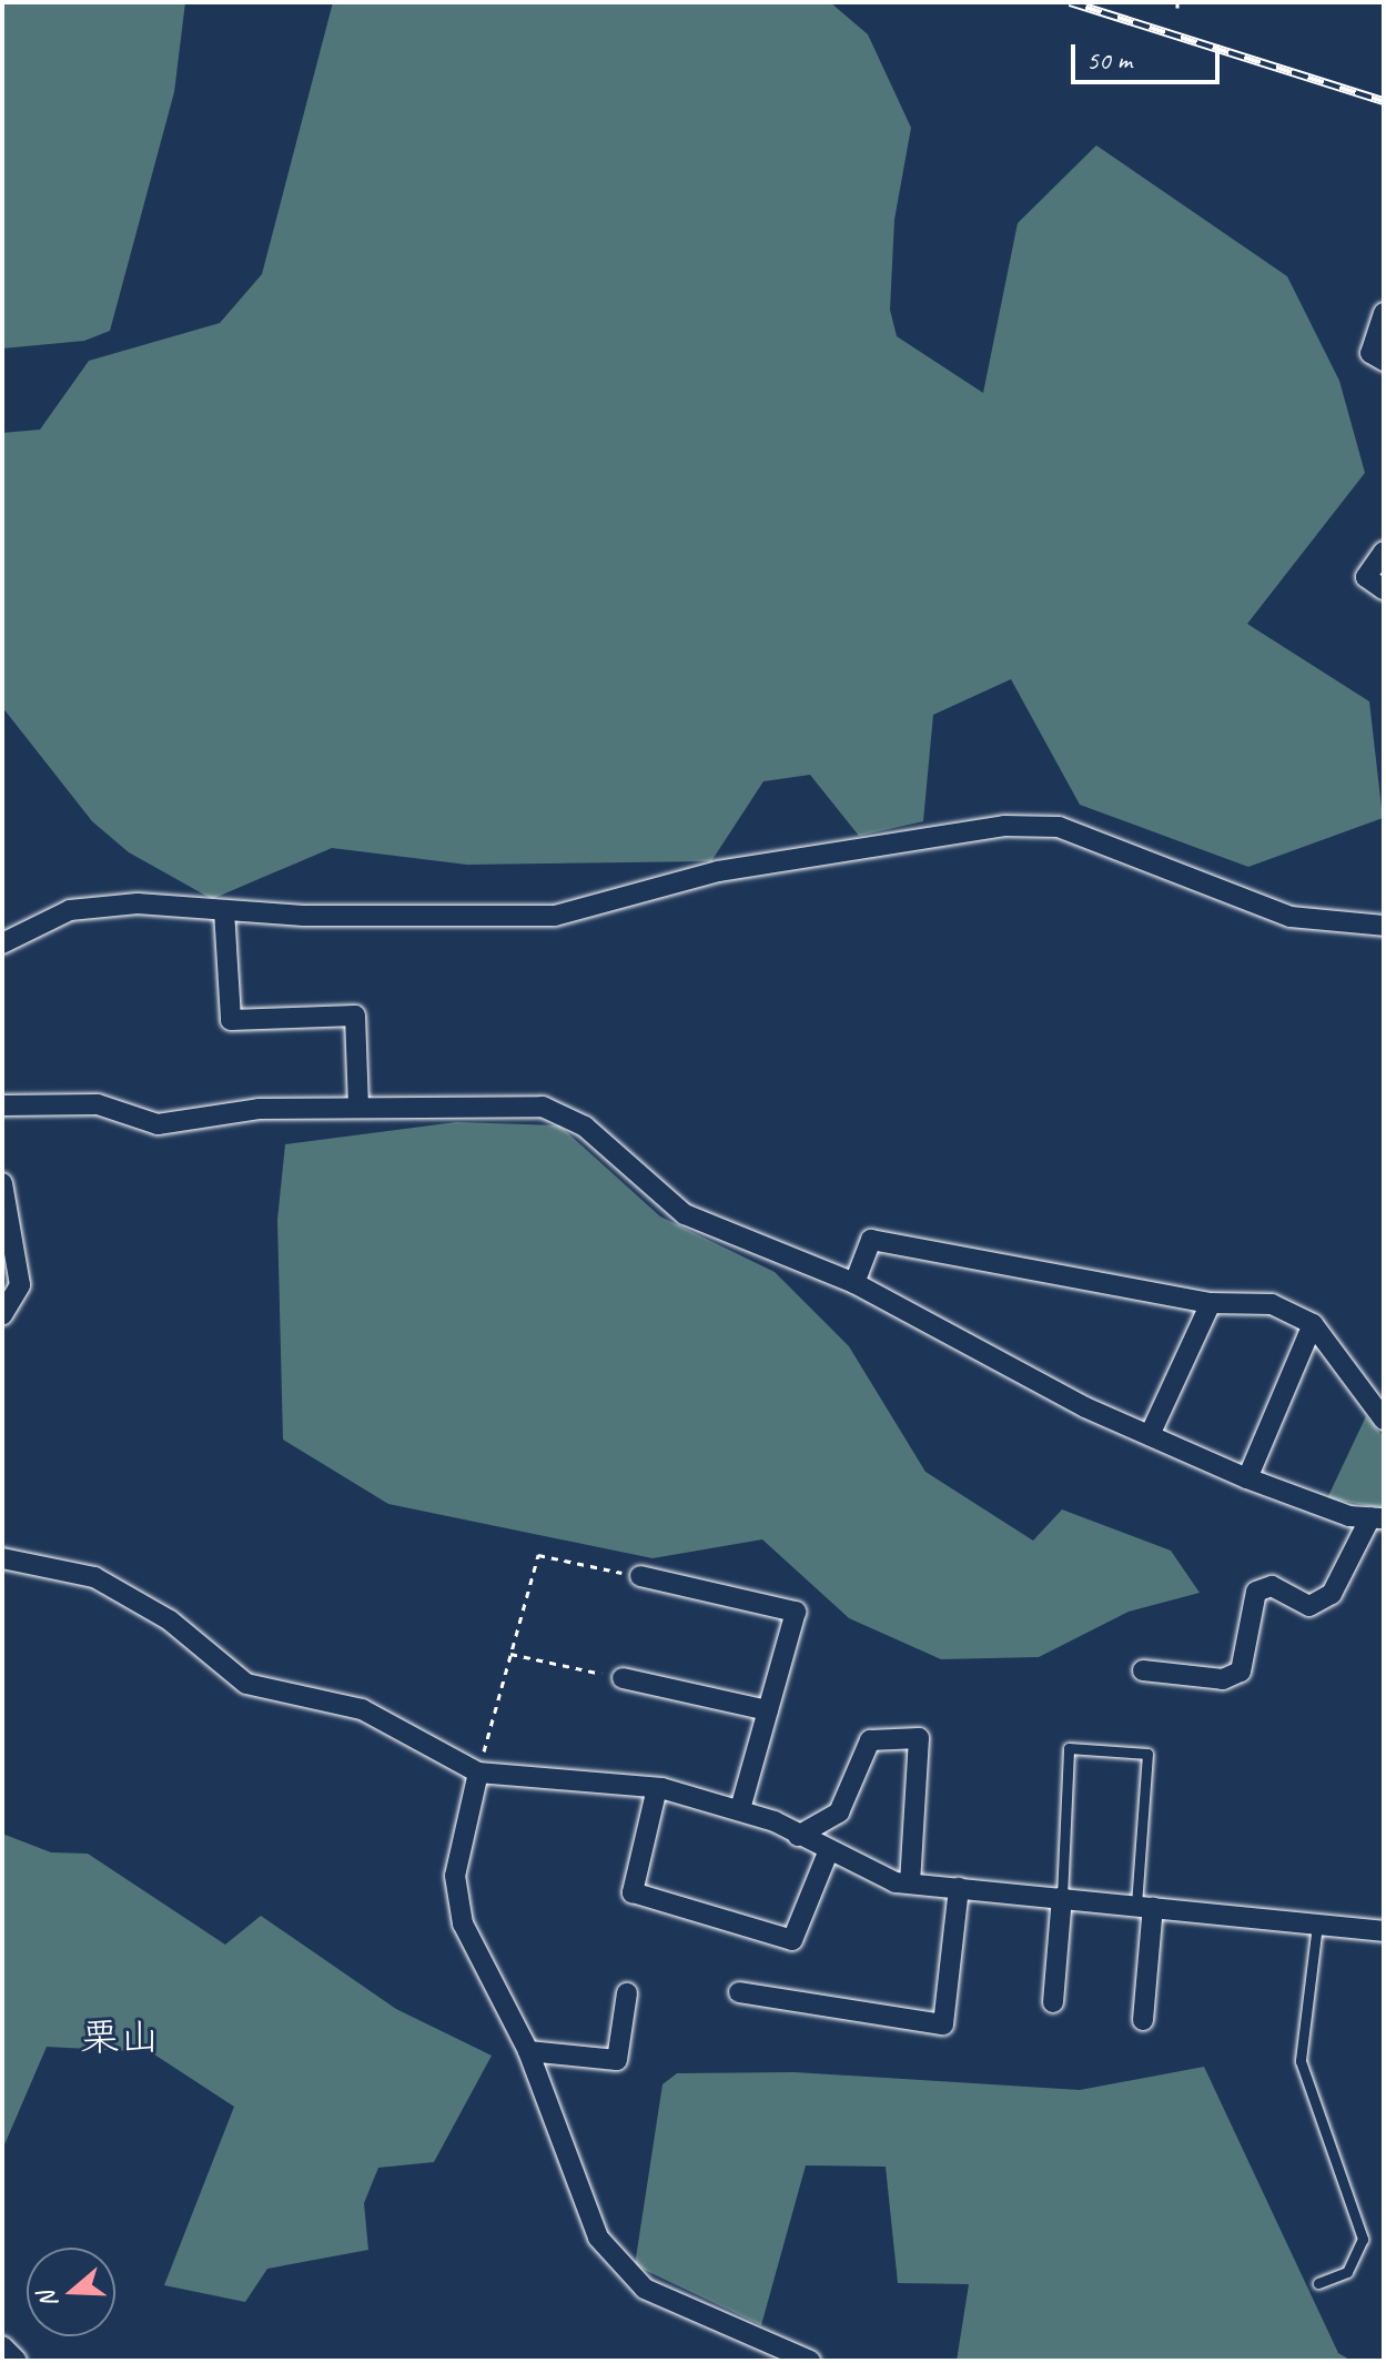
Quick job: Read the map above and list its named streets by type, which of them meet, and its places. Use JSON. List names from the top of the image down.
{
  "districts": ["栗山"],
  "scale_bar": "50 m",
  "north": "left"
}
